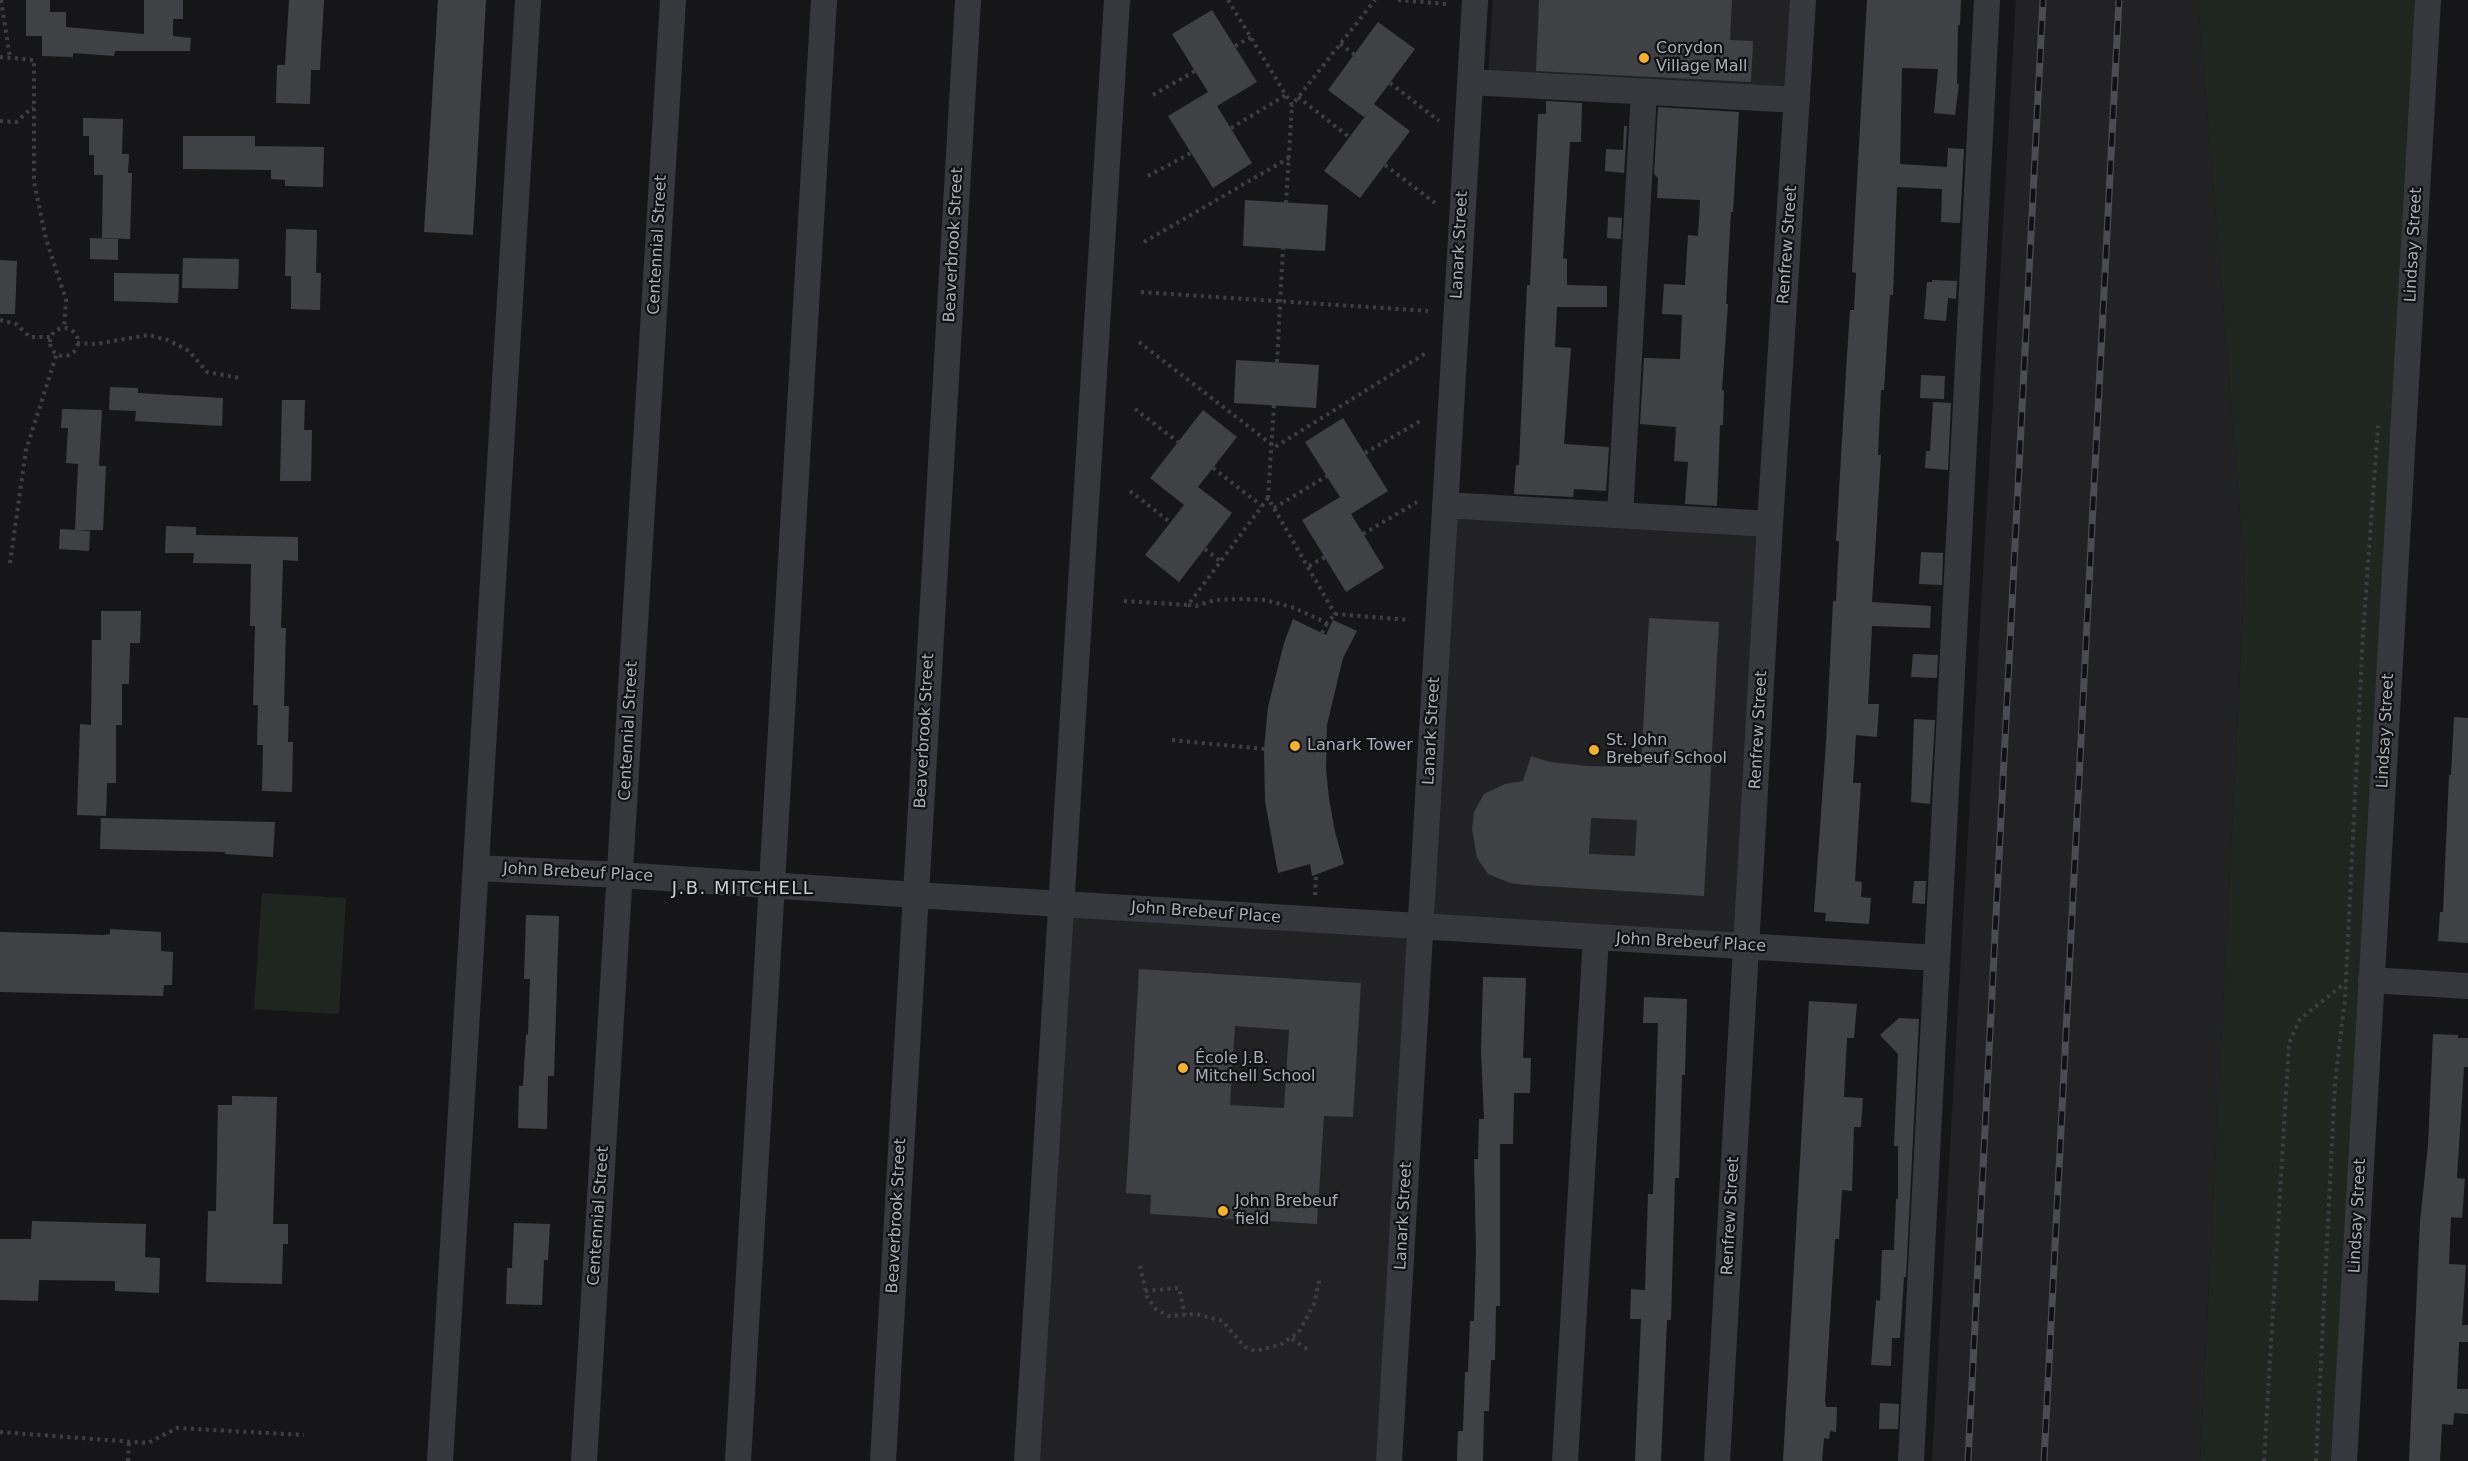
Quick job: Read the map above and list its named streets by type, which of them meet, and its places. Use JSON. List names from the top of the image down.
{
  "streets": {
    "street": [
      "Centennial Street",
      "Beaverbrook Street",
      "Lanark Street",
      "Renfrew Street",
      "Lindsay Street",
      "John Brebeuf Place"
    ]
  },
  "crossings": [
    ["Centennial Street", "John Brebeuf Place"],
    ["Beaverbrook Street", "John Brebeuf Place"],
    ["Lanark Street", "John Brebeuf Place"],
    ["Renfrew Street", "John Brebeuf Place"]
  ],
  "districts": ["J.B. MITCHELL"],
  "places": [
    "Corydon Village Mall",
    "Lanark Tower",
    "St. John Brebeuf School",
    "École J.B. Mitchell School",
    "John Brebeuf field"
  ]
}
